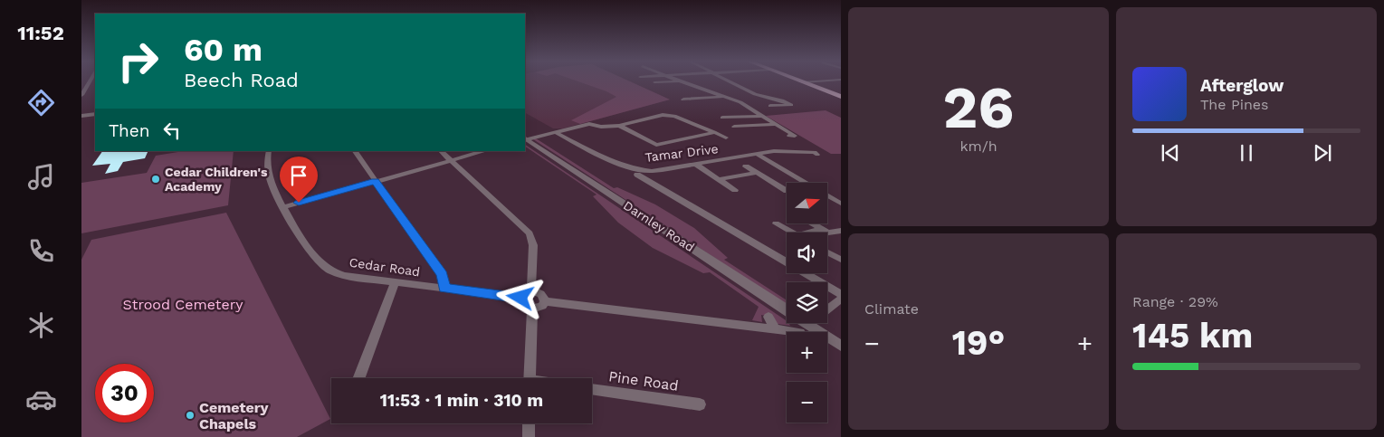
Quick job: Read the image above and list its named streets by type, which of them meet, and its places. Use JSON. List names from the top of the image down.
{
  "streets": {
    "street": [
      "Tamar Drive",
      "Darnley Road",
      "Cedar Road",
      "Pine Road"
    ]
  },
  "parks": ["Strood Cemetery"],
  "places": ["Cedar Children's Academy", "Cemetery Chapels"],
  "north": "right",
  "page": {
    "tabs": "11:52",
    "tile": [
      ["26", "km/h"],
      "Climate",
      ["Range · 29%", "145 km"]
    ],
    "turn": ["60 m", "Beech Road"],
    "song": ["Afterglow", "The Pines"],
    "then": "Then",
    "map_buttons": ["+", "−"],
    "heat": ["−", "19°", "+"],
    "limit": "30",
    "trip": "11:53 · 1 min · 310 m"
  }
}
